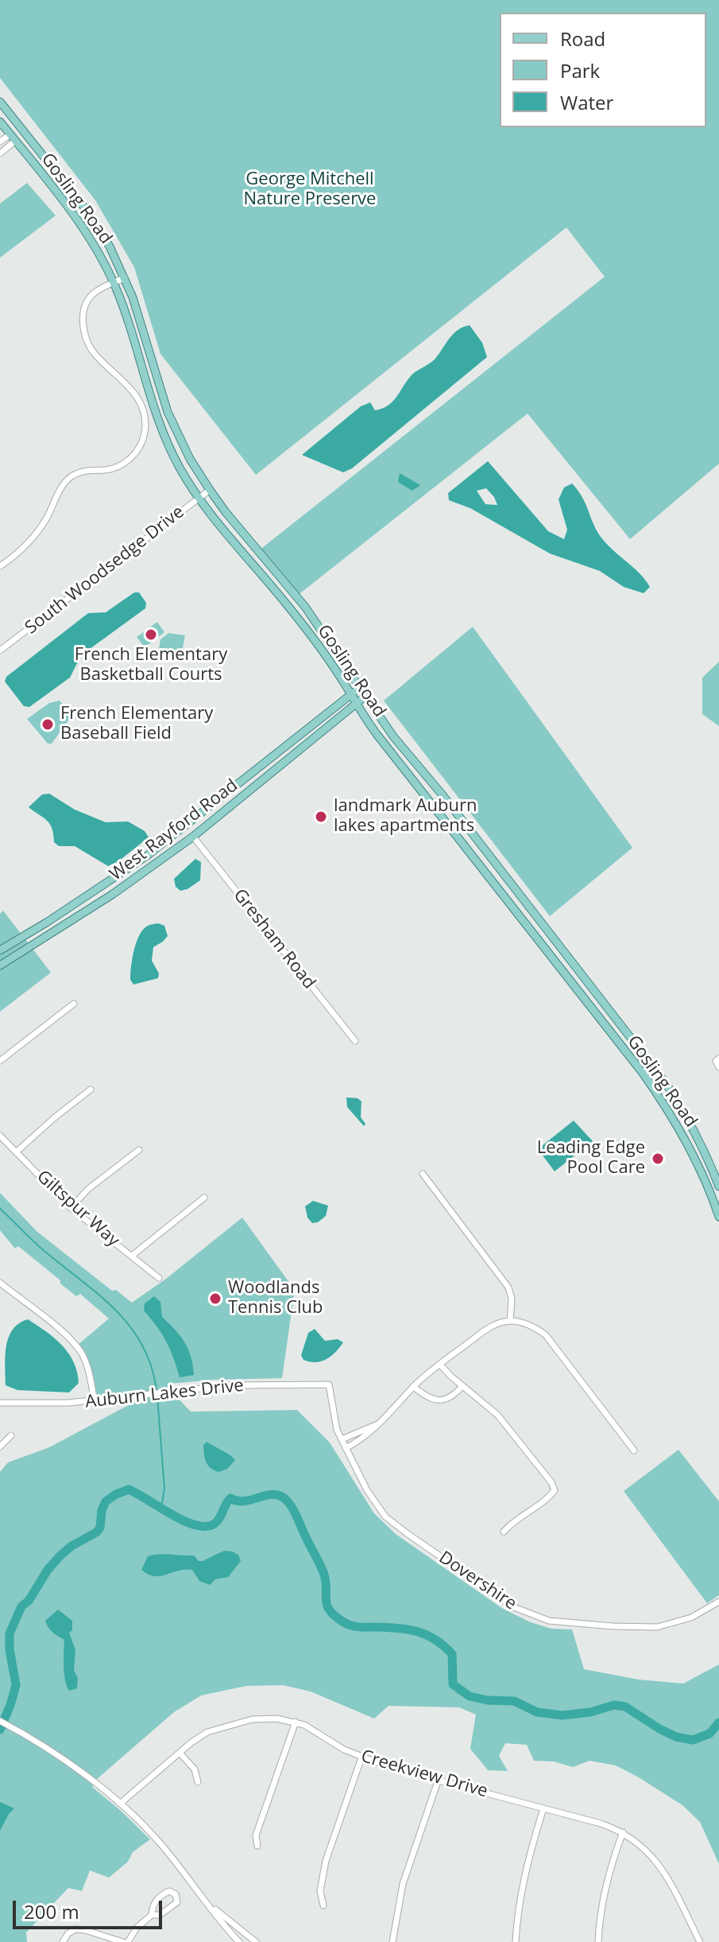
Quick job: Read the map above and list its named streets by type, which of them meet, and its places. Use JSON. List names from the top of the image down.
{
  "streets": {
    "main road": ["Gosling Road", "West Rayford Road"],
    "street": [
      "South Woodsedge Drive",
      "Gresham Road",
      "Giltspur Way",
      "Auburn Lakes Drive",
      "Dovershire",
      "Creekview Drive"
    ]
  },
  "crossings": [
    ["Gosling Road", "South Woodsedge Drive"],
    ["Gosling Road", "West Rayford Road"],
    ["West Rayford Road", "Gresham Road"],
    ["Auburn Lakes Drive", "Dovershire"]
  ],
  "parks": ["George Mitchell Nature Preserve"],
  "places": [
    "French Elementary Basketball Courts",
    "French Elementary Baseball Field",
    "landmark Auburn lakes apartments",
    "Leading Edge Pool Care",
    "Woodlands Tennis Club"
  ],
  "legend": ["Road", "Park", "Water"],
  "scale_bar": "200 m"
}
